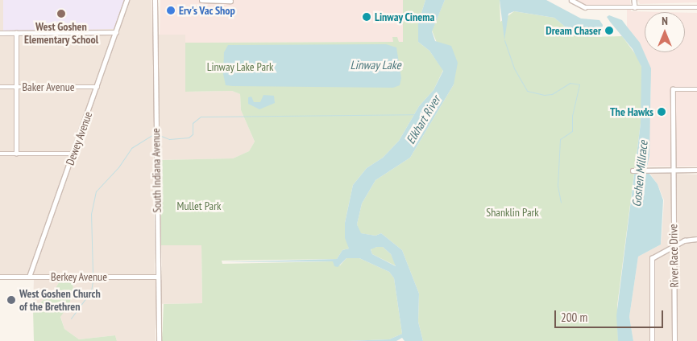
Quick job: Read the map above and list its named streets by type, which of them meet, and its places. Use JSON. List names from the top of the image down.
{
  "streets": {
    "street": [
      "Baker Avenue",
      "Dewey Avenue",
      "South Indiana Avenue",
      "River Race Drive",
      "Berkey Avenue"
    ]
  },
  "crossings": [
    ["Baker Avenue", "Dewey Avenue"],
    ["Dewey Avenue", "Berkey Avenue"],
    ["South Indiana Avenue", "Berkey Avenue"]
  ],
  "water": ["Linway Lake", "Elkhart River", "Goshen Millrace"],
  "parks": ["Linway Lake Park", "Mullet Park", "Shanklin Park"],
  "places": [
    "Erv's Vac Shop",
    "West Goshen Elementary School",
    "Linway Cinema",
    "Dream Chaser",
    "The Hawks",
    "West Goshen Church of the Brethren"
  ],
  "scale_bar": "200 m",
  "north": "top"
}
